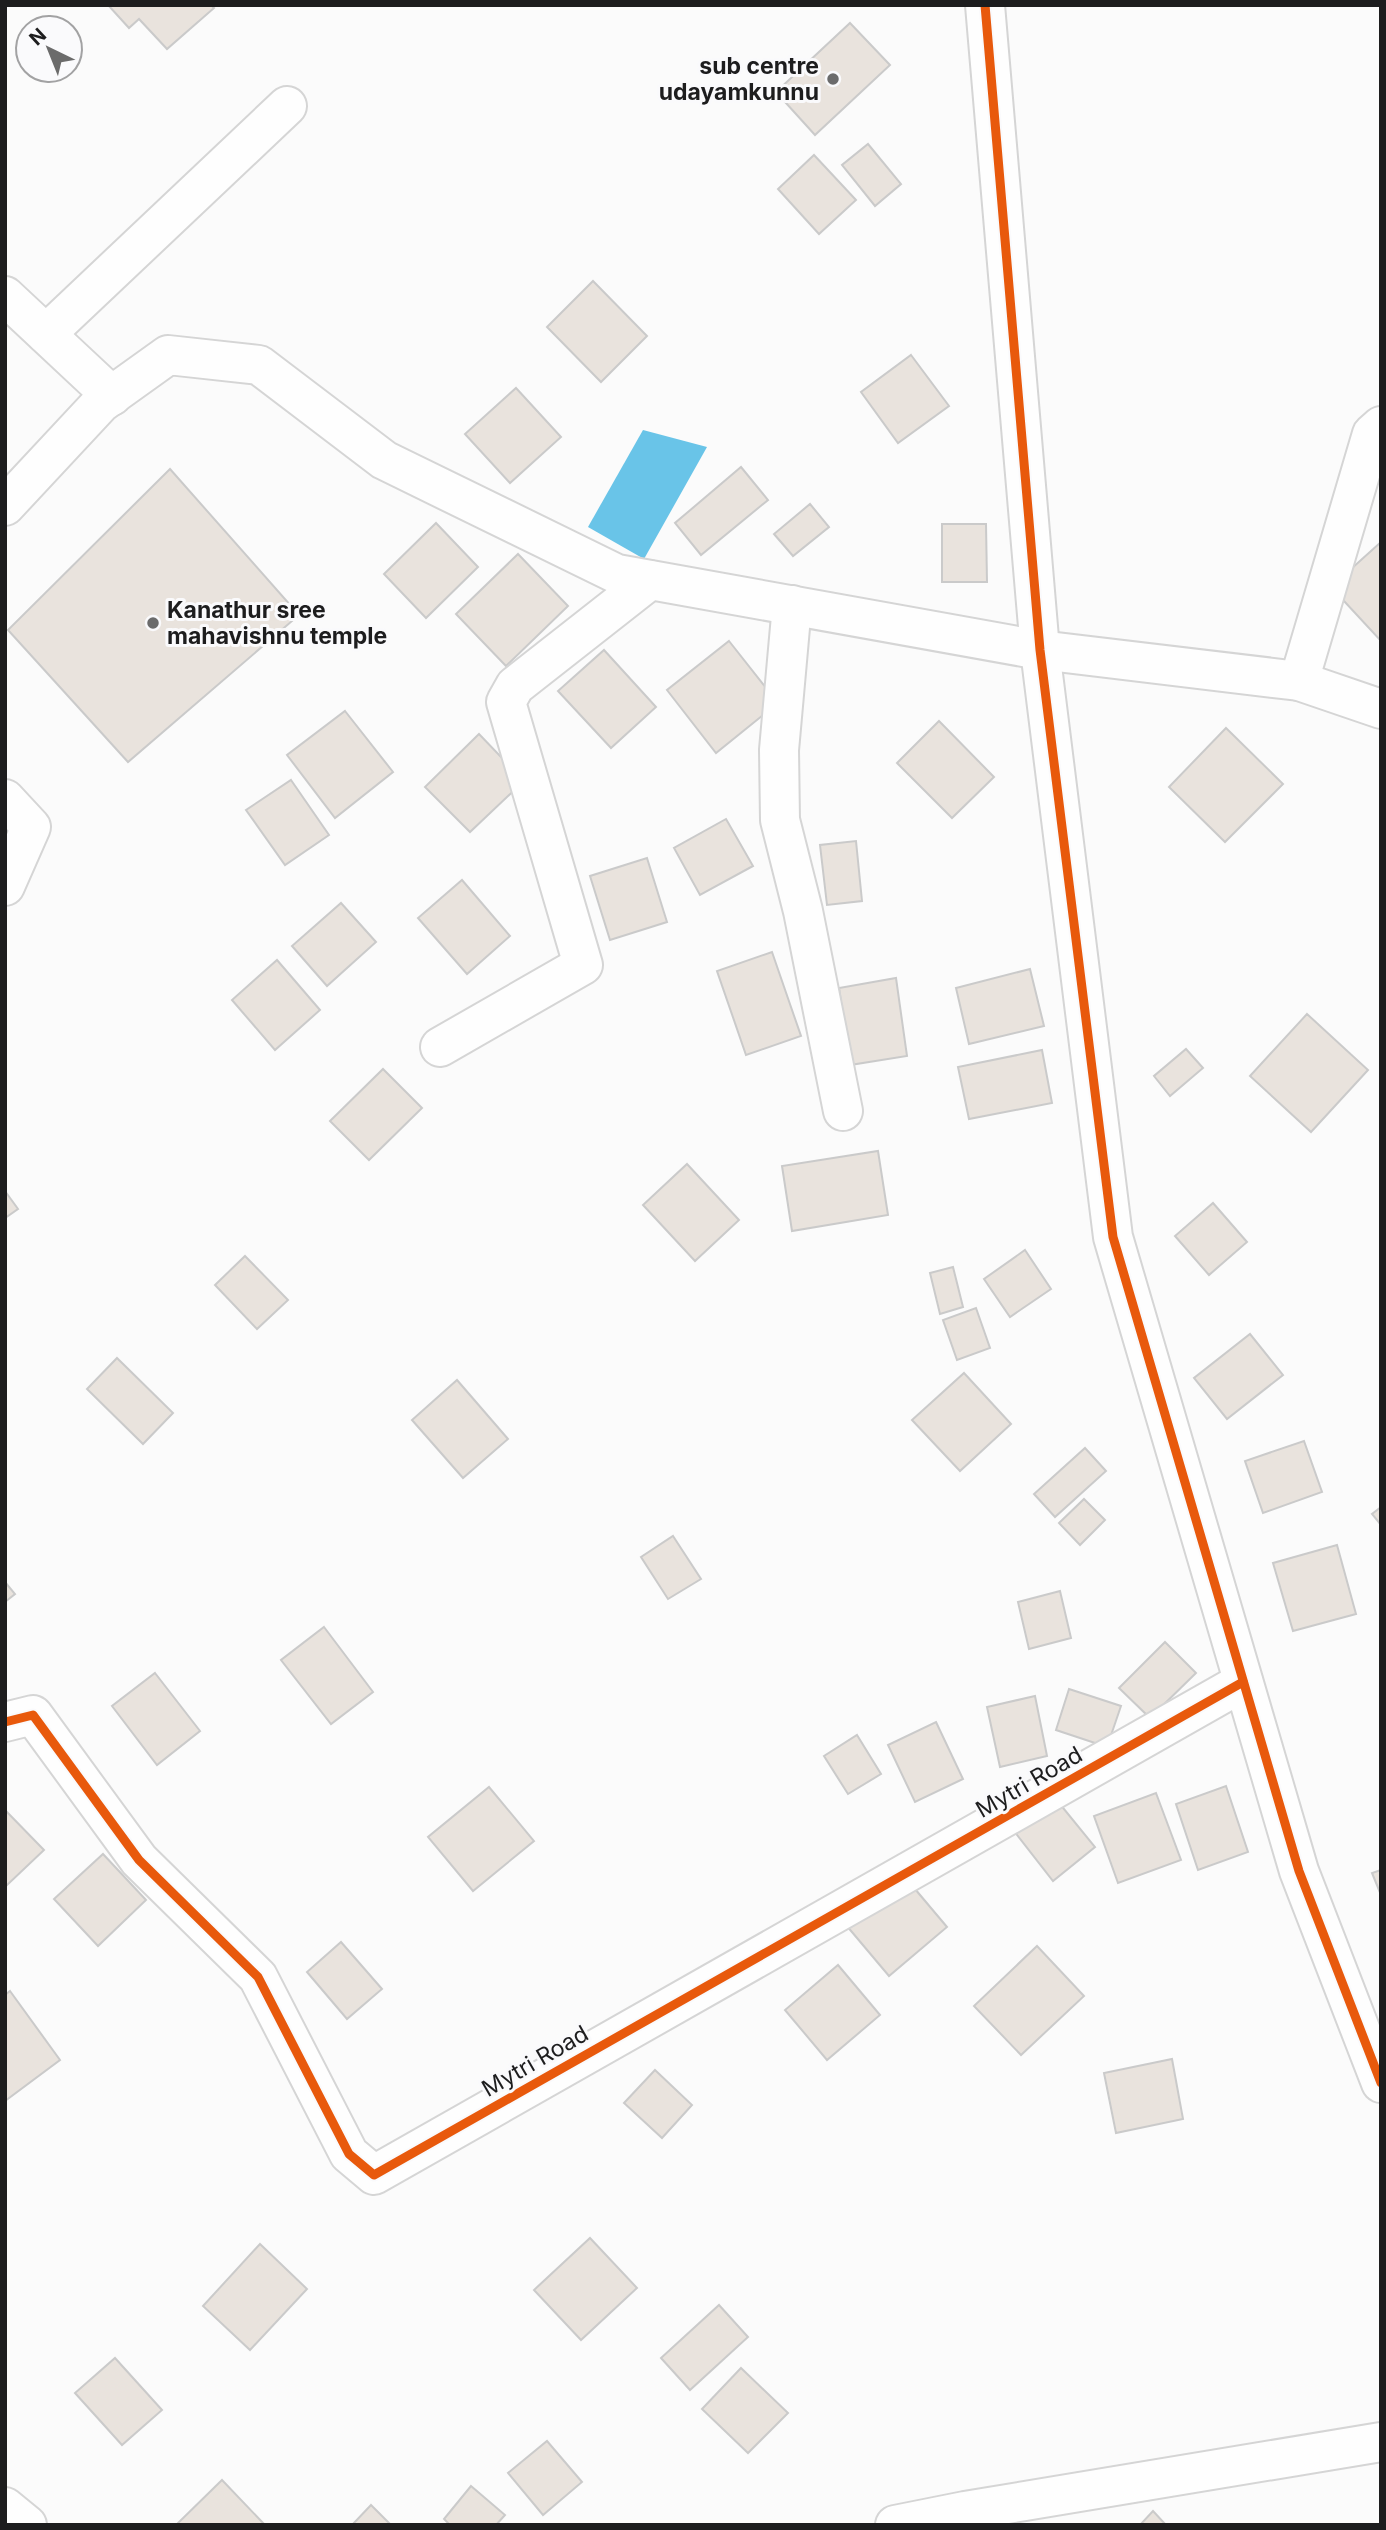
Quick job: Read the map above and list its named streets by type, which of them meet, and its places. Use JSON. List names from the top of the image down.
{
  "streets": {
    "street": ["Mytri Road"]
  },
  "places": ["sub centre udayamkunnu", "Kanathur sree mahavishnu temple"],
  "north": "top left"
}
